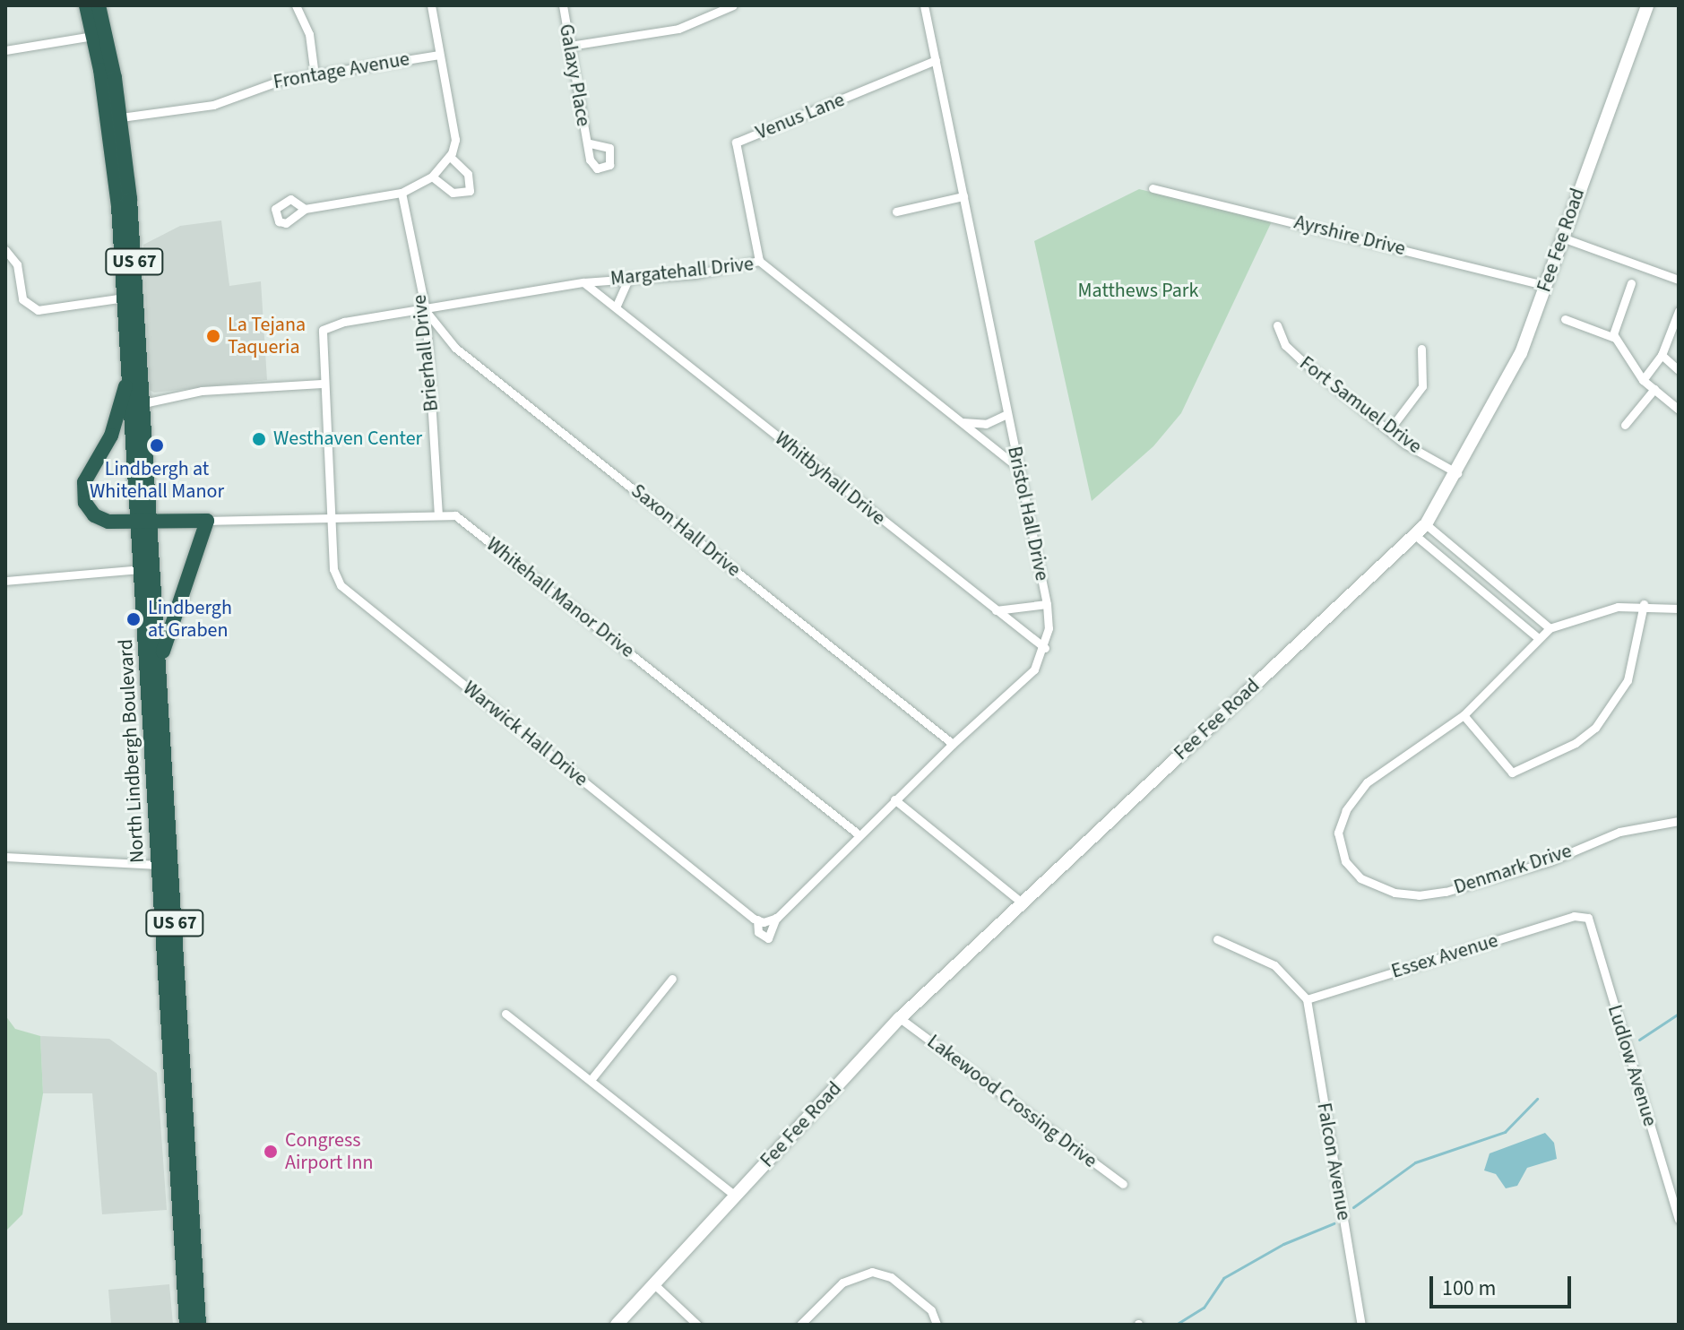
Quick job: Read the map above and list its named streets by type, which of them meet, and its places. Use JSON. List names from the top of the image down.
{
  "streets": {
    "highway": ["US 67", "North Lindbergh Boulevard"],
    "street": [
      "Frontage Avenue",
      "Galaxy Place",
      "Venus Lane",
      "Ayrshire Drive",
      "Fee Fee Road",
      "Margatehall Drive",
      "Brierhall Drive",
      "Fort Samuel Drive",
      "Whitbyhall Drive",
      "Bristol Hall Drive",
      "Saxon Hall Drive",
      "Whitehall Manor Drive",
      "Warwick Hall Drive",
      "Denmark Drive",
      "Essex Avenue",
      "Ludlow Avenue",
      "Lakewood Crossing Drive",
      "Falcon Avenue"
    ]
  },
  "crossings": [
    ["Frontage Avenue", "North Lindbergh Boulevard"],
    ["Venus Lane", "Margatehall Drive"],
    ["Venus Lane", "Bristol Hall Drive"],
    ["Ayrshire Drive", "Fee Fee Road"],
    ["Fee Fee Road", "Fort Samuel Drive"],
    ["Fee Fee Road", "Lakewood Crossing Drive"],
    ["Margatehall Drive", "Brierhall Drive"],
    ["Margatehall Drive", "Whitbyhall Drive"],
    ["Margatehall Drive", "Bristol Hall Drive"],
    ["Margatehall Drive", "Saxon Hall Drive"],
    ["Margatehall Drive", "Warwick Hall Drive"],
    ["Brierhall Drive", "Saxon Hall Drive"],
    ["Brierhall Drive", "Whitehall Manor Drive"],
    ["Whitbyhall Drive", "Bristol Hall Drive"],
    ["Whitehall Manor Drive", "Warwick Hall Drive"],
    ["Essex Avenue", "Ludlow Avenue"],
    ["Essex Avenue", "Falcon Avenue"]
  ],
  "parks": ["Matthews Park"],
  "places": [
    "La Tejana Taqueria",
    "Westhaven Center",
    "Lindbergh at Whitehall Manor",
    "Lindbergh at Graben",
    "Congress Airport Inn"
  ],
  "scale_bar": "100 m"
}
